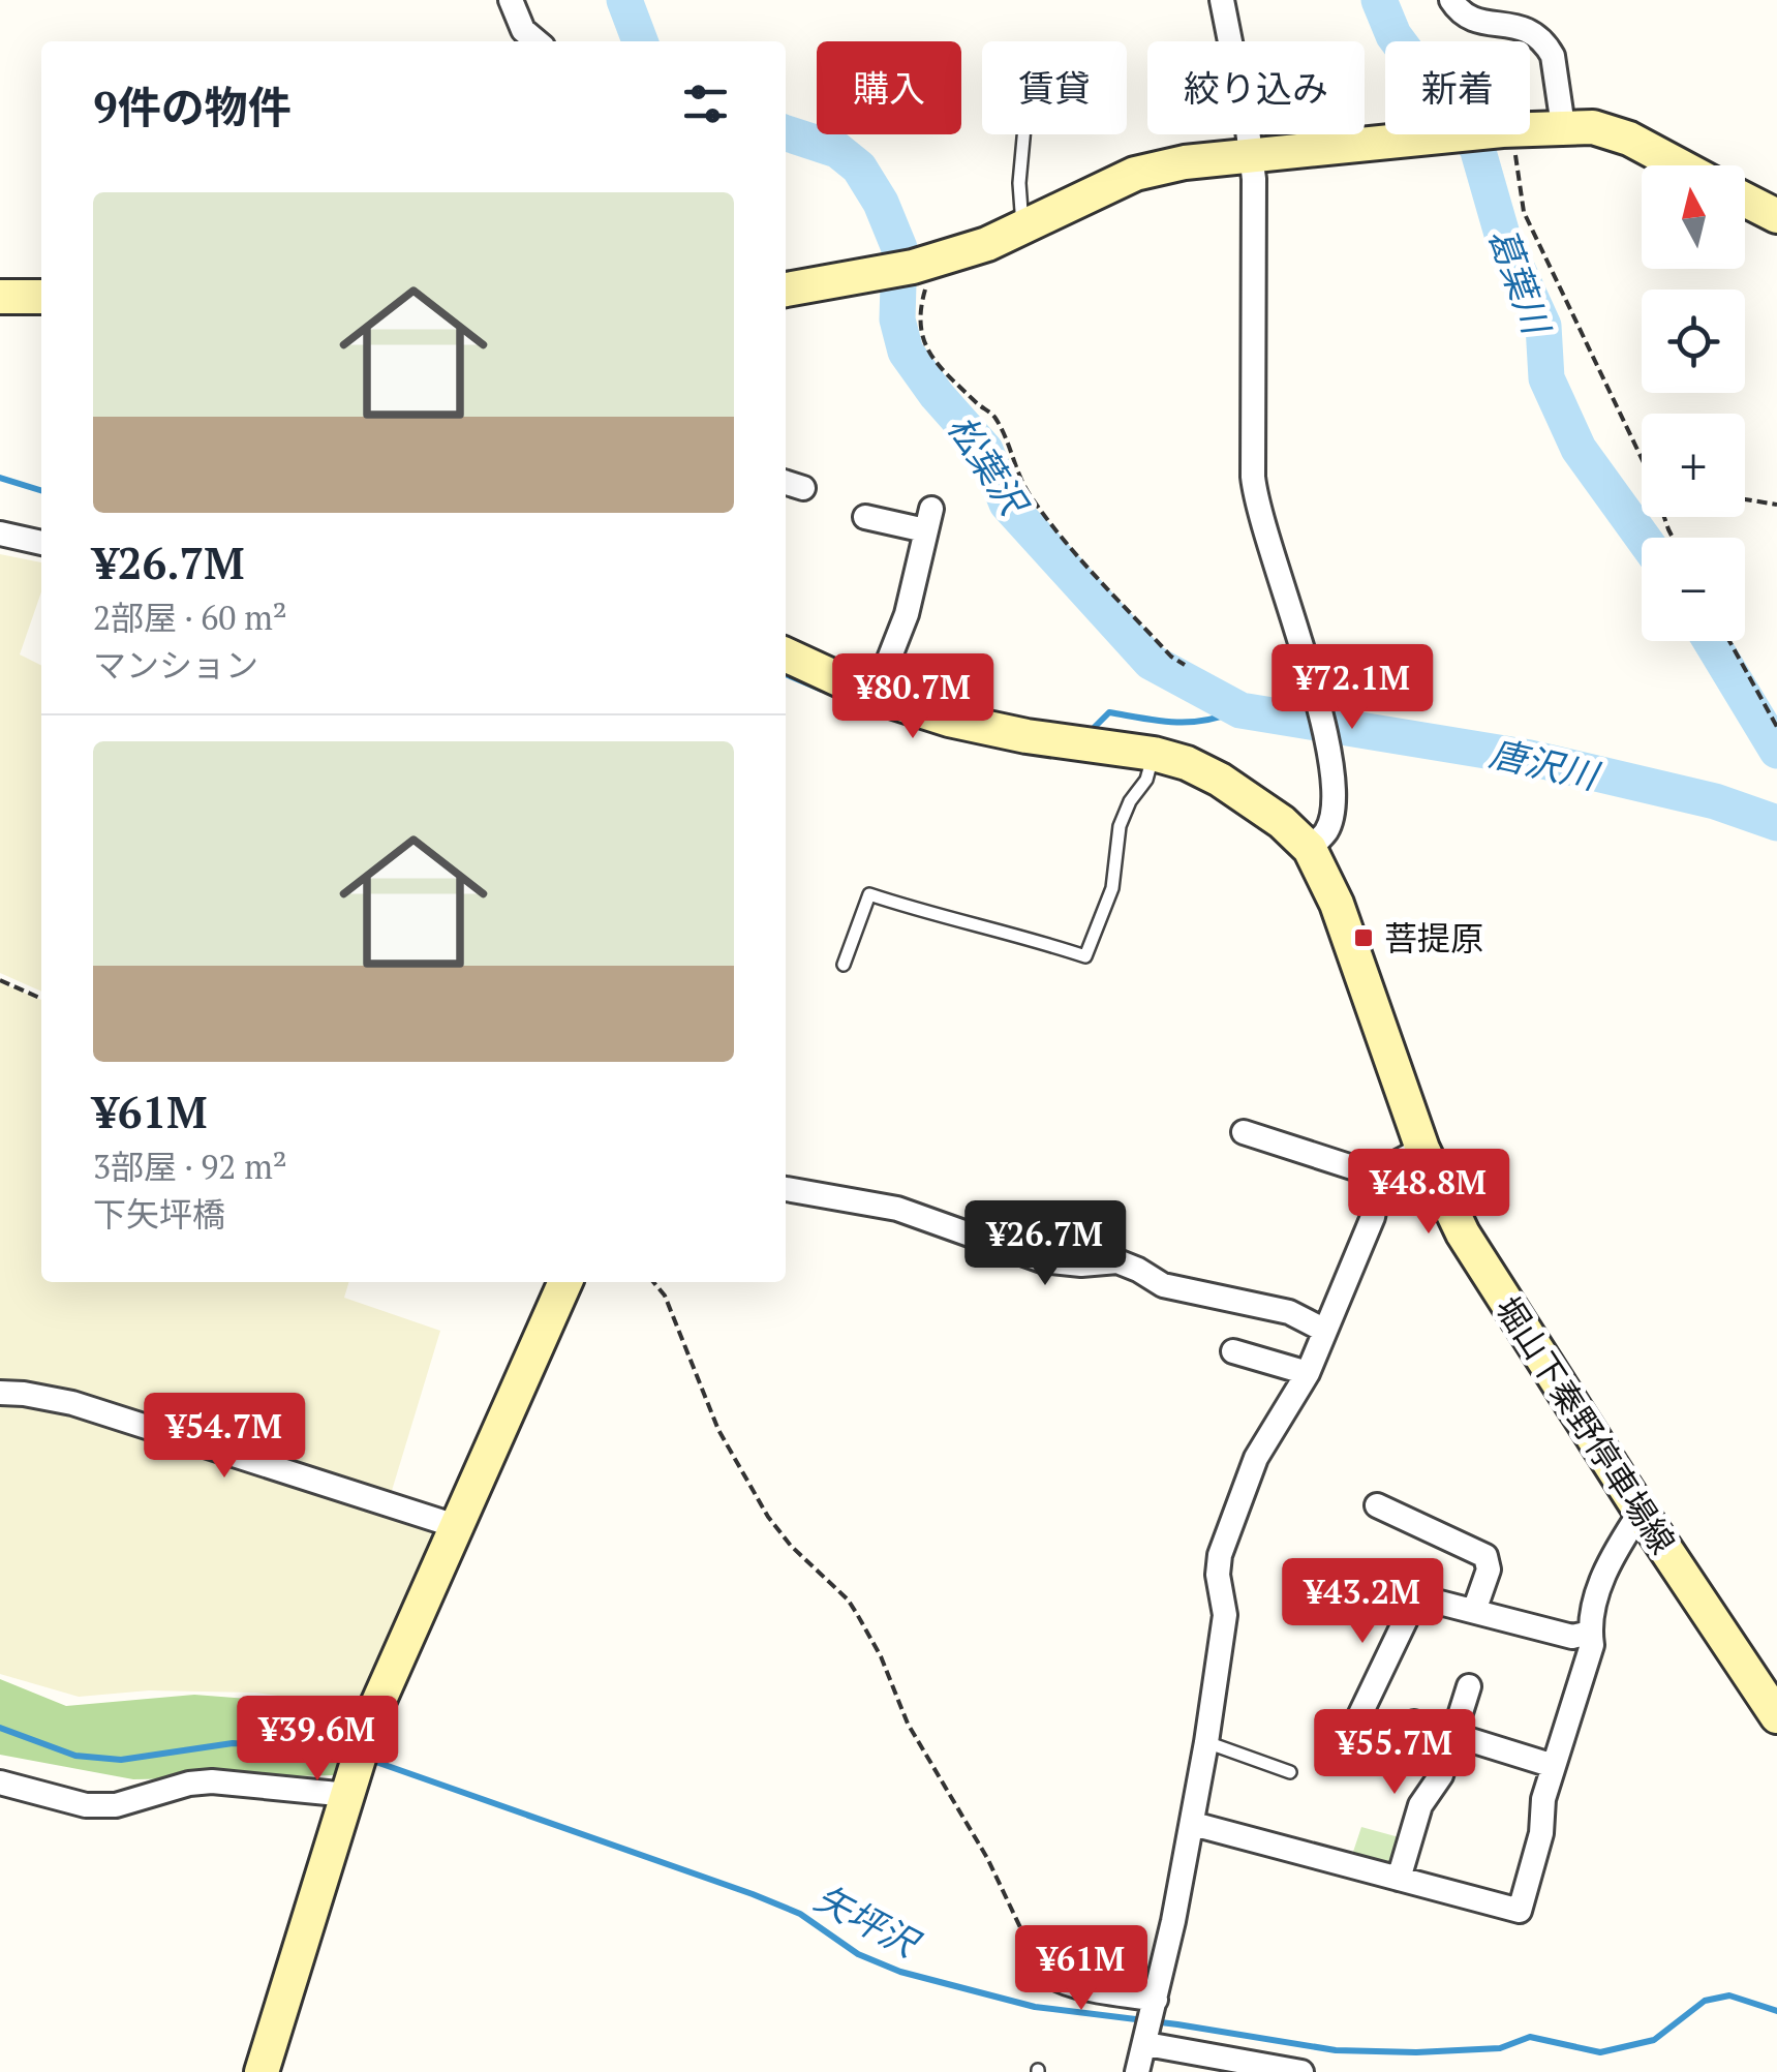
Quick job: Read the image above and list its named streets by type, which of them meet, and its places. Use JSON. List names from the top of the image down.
{
  "streets": {
    "street": ["堀山下秦野停車場線"]
  },
  "water": [
    "葛葉川",
    "松葉沢",
    "唐沢川",
    "矢坪沢"
  ],
  "places": {
    "transit": ["菩提原"]
  },
  "north": "top",
  "page": {
    "chip": [
      "購入",
      "賃貸",
      "絞り込み",
      "新着"
    ],
    "heading": "9件の物件",
    "map_buttons": ["+", "−"],
    "list": [
      {
        "name": "¥26.7M",
        "note": "2部屋 · 60 m² · マンション"
      },
      {
        "name": "¥61M",
        "note": "3部屋 · 92 m² · 下矢坪橋"
      }
    ],
    "price": [
      "¥72.1M",
      "¥80.7M",
      "¥48.8M",
      "¥26.7M",
      "¥54.7M",
      "¥43.2M",
      "¥39.6M",
      "¥55.7M",
      "¥61M"
    ]
  }
}
